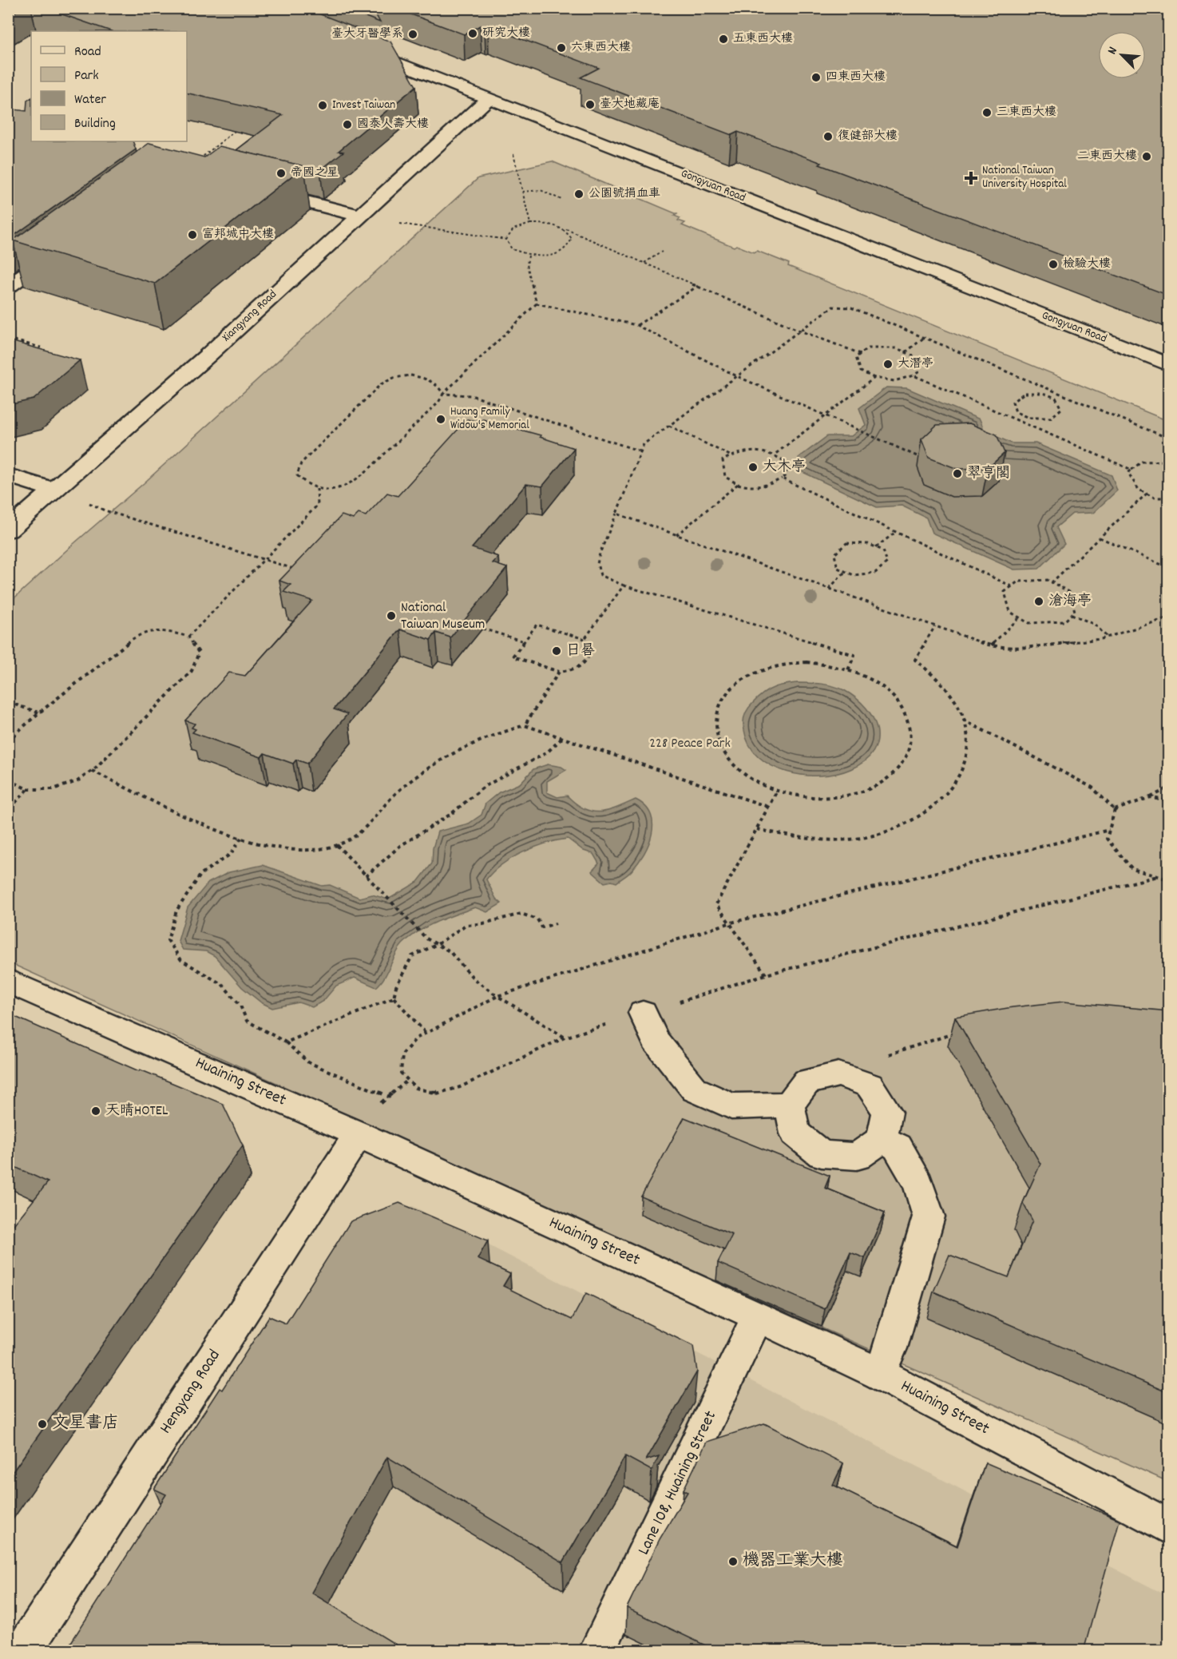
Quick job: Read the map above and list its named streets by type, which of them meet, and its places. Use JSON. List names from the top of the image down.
{
  "streets": {
    "street": [
      "Gongyuan Road",
      "Xiangyang Road",
      "Huaining Street",
      "Hengyang Road",
      "Lane 108, Huaining Street"
    ]
  },
  "crossings": [
    ["Gongyuan Road", "Xiangyang Road"],
    ["Huaining Street", "Hengyang Road"],
    ["Huaining Street", "Lane 108, Huaining Street"]
  ],
  "parks": ["228 Peace Park"],
  "places": {
    "other": [
      "研究大樓",
      "臺大牙醫學系",
      "五東西大樓",
      "六東西大樓",
      "四東西大樓",
      "臺大地藏庵",
      "Invest Taiwan",
      "三東西大樓",
      "國泰人壽大樓",
      "復健部大樓",
      "二東西大樓",
      "帝國之星",
      "公園號捐血車",
      "富邦城中大樓",
      "檢驗大樓",
      "大潛亭",
      "Huang Family Widow's Memorial",
      "大木亭",
      "翠亨閣",
      "滄海亭",
      "National Taiwan Museum",
      "日晷",
      "天晴HOTEL",
      "文星書店",
      "機器工業大樓"
    ],
    "health": ["National Taiwan University Hospital"]
  },
  "legend": [
    "Road",
    "Park",
    "Water",
    "Building"
  ],
  "north": "top left"
}
